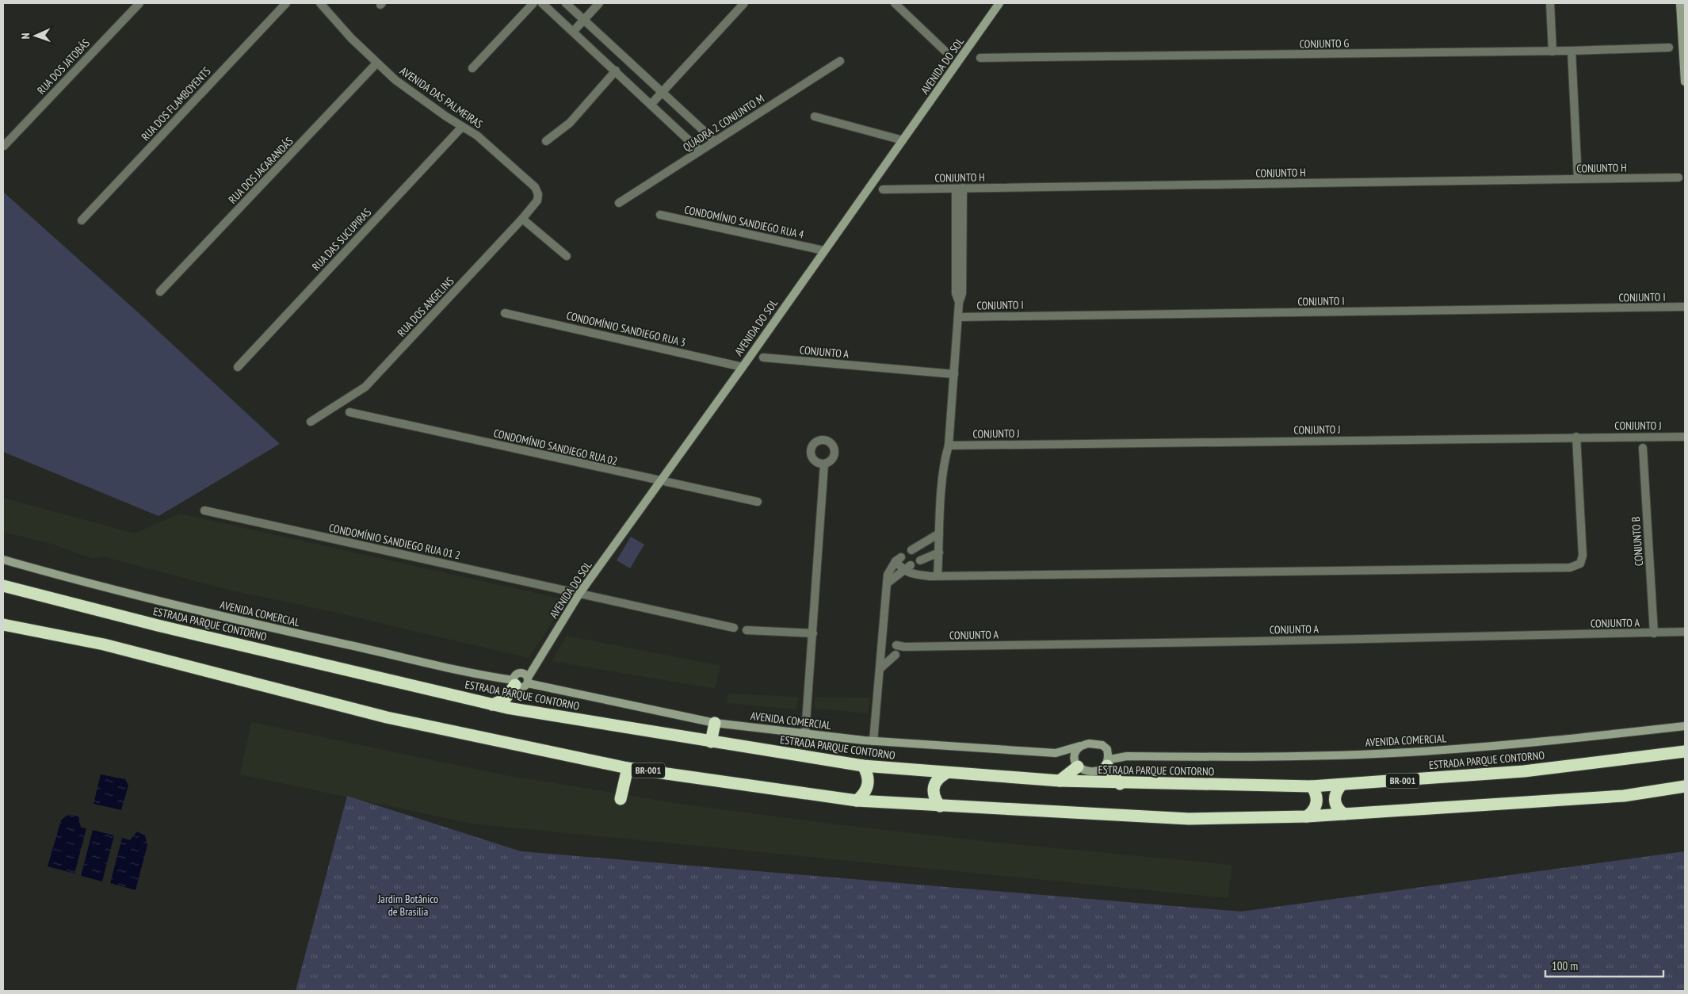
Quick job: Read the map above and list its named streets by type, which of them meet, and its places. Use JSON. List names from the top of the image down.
{
  "streets": {
    "highway": ["ESTRADA PARQUE CONTORNO", "BR-001"],
    "street": [
      "CONJUNTO G",
      "AVENIDA DO SOL",
      "RUA DOS JATOBÁS",
      "AVENIDA DAS PALMEIRAS",
      "RUA DOS FLAMBOYENTS",
      "QUADRA 2 CONJUNTO M",
      "CONJUNTO H",
      "RUA DOS JACARANDÁS",
      "CONDOMÍNIO SANDIEGO RUA 4",
      "RUA DAS SUCUPIRAS",
      "CONJUNTO I",
      "RUA DOS ANGELINS",
      "CONDOMÍNIO SANDIEGO RUA 3",
      "CONJUNTO A",
      "CONJUNTO J",
      "CONDOMÍNIO SANDIEGO RUA 02",
      "CONDOMÍNIO SANDIEGO RUA 01 2",
      "CONJUNTO B",
      "AVENIDA COMERCIAL"
    ]
  },
  "crossings": [
    ["AVENIDA DO SOL", "CONDOMÍNIO SANDIEGO RUA 4"],
    ["AVENIDA DO SOL", "CONDOMÍNIO SANDIEGO RUA 3"],
    ["AVENIDA DO SOL", "CONDOMÍNIO SANDIEGO RUA 02"],
    ["AVENIDA DO SOL", "CONDOMÍNIO SANDIEGO RUA 01 2"],
    ["AVENIDA DO SOL", "AVENIDA COMERCIAL"],
    ["AVENIDA DAS PALMEIRAS", "RUA DOS JACARANDÁS"],
    ["AVENIDA DAS PALMEIRAS", "RUA DAS SUCUPIRAS"],
    ["AVENIDA DAS PALMEIRAS", "RUA DOS ANGELINS"],
    ["CONJUNTO A", "CONJUNTO B"]
  ],
  "parks": ["Jardim Botânico de Brasília"],
  "scale_bar": "100 m",
  "north": "left"
}
